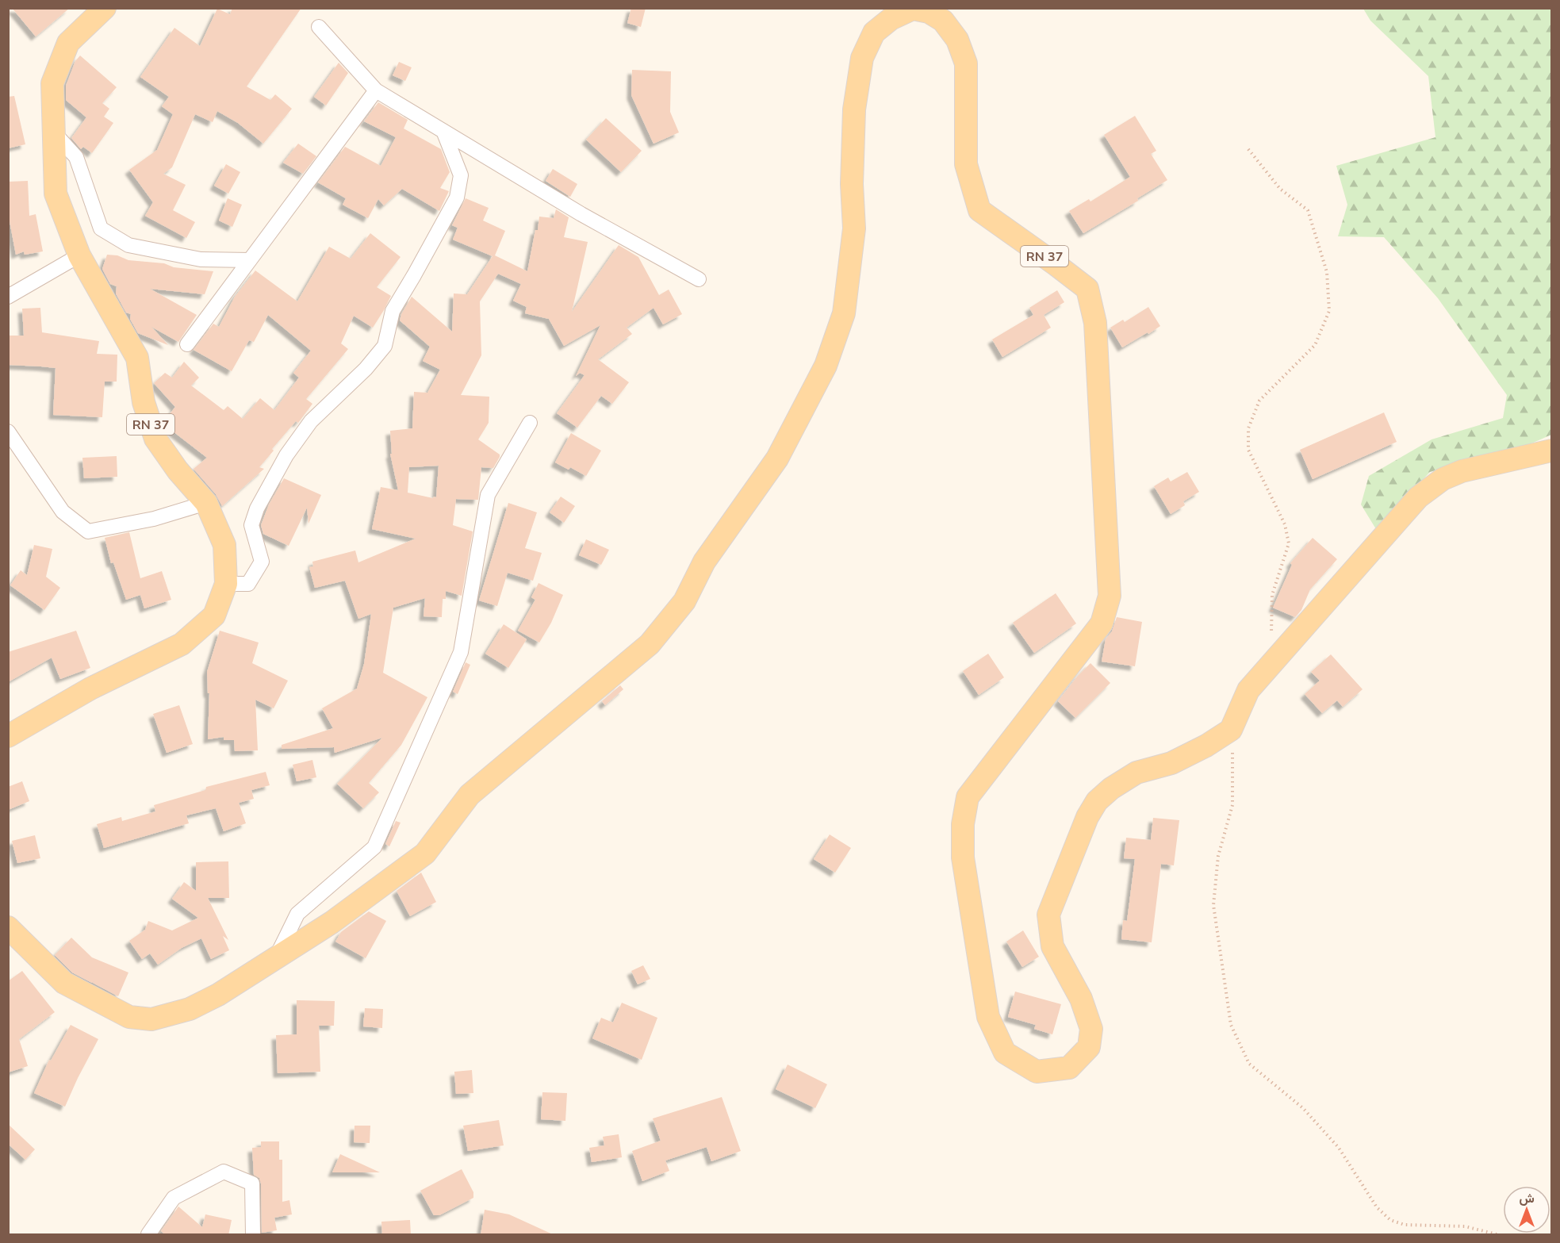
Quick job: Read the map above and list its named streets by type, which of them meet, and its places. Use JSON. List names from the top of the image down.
{
  "streets": {
    "main road": ["RN 37"]
  },
  "north": "top"
}
